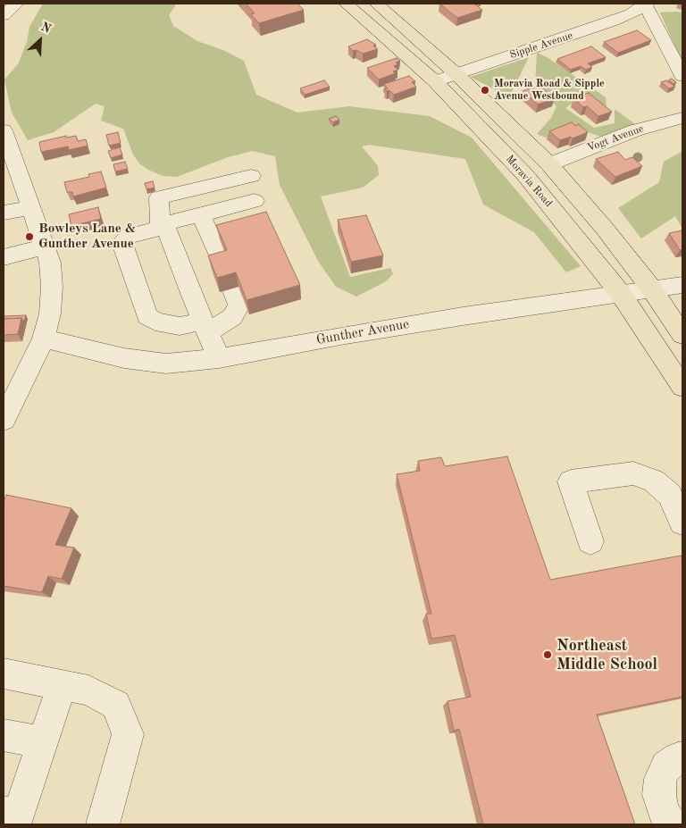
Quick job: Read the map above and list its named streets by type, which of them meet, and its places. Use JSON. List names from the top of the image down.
{
  "streets": {
    "main road": ["Moravia Road"],
    "street": ["Sipple Avenue", "Vogt Avenue", "Gunther Avenue"]
  },
  "crossings": [
    ["Sipple Avenue", "Moravia Road"],
    ["Vogt Avenue", "Moravia Road"],
    ["Moravia Road", "Gunther Avenue"]
  ],
  "places": ["Moravia Road & Sipple Avenue Westbound", "Bowleys Lane & Gunther Avenue", "Northeast Middle School"],
  "north": "top right"
}
